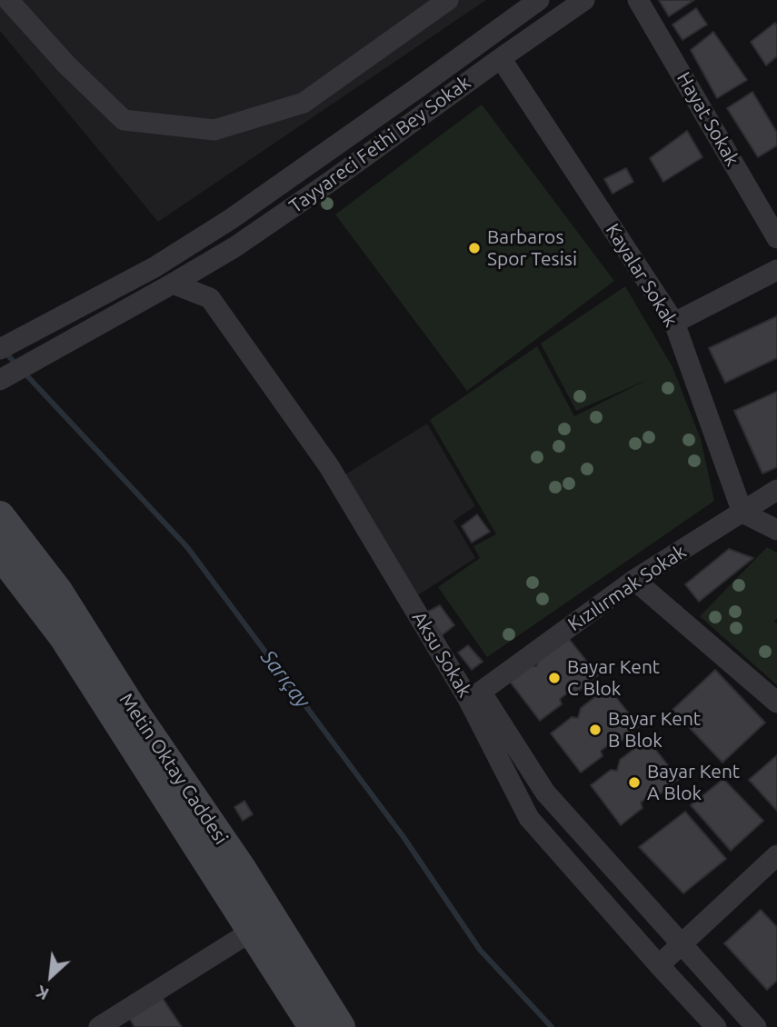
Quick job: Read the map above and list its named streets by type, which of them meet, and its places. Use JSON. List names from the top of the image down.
{
  "streets": {
    "main road": ["Metin Oktay Caddesi"],
    "street": [
      "Hayat Sokak",
      "Tayyareci Fethi Bey Sokak",
      "Kayalar Sokak",
      "Kızılırmak Sokak",
      "Aksu Sokak"
    ]
  },
  "crossings": [
    ["Tayyareci Fethi Bey Sokak", "Kayalar Sokak"],
    ["Tayyareci Fethi Bey Sokak", "Aksu Sokak"],
    ["Kayalar Sokak", "Kızılırmak Sokak"],
    ["Kızılırmak Sokak", "Aksu Sokak"]
  ],
  "water": ["Sarıçay"],
  "places": [
    "Barbaros Spor Tesisi",
    "Bayar Kent C Blok",
    "Bayar Kent B Blok",
    "Bayar Kent A Blok"
  ],
  "north": "bottom left"
}
